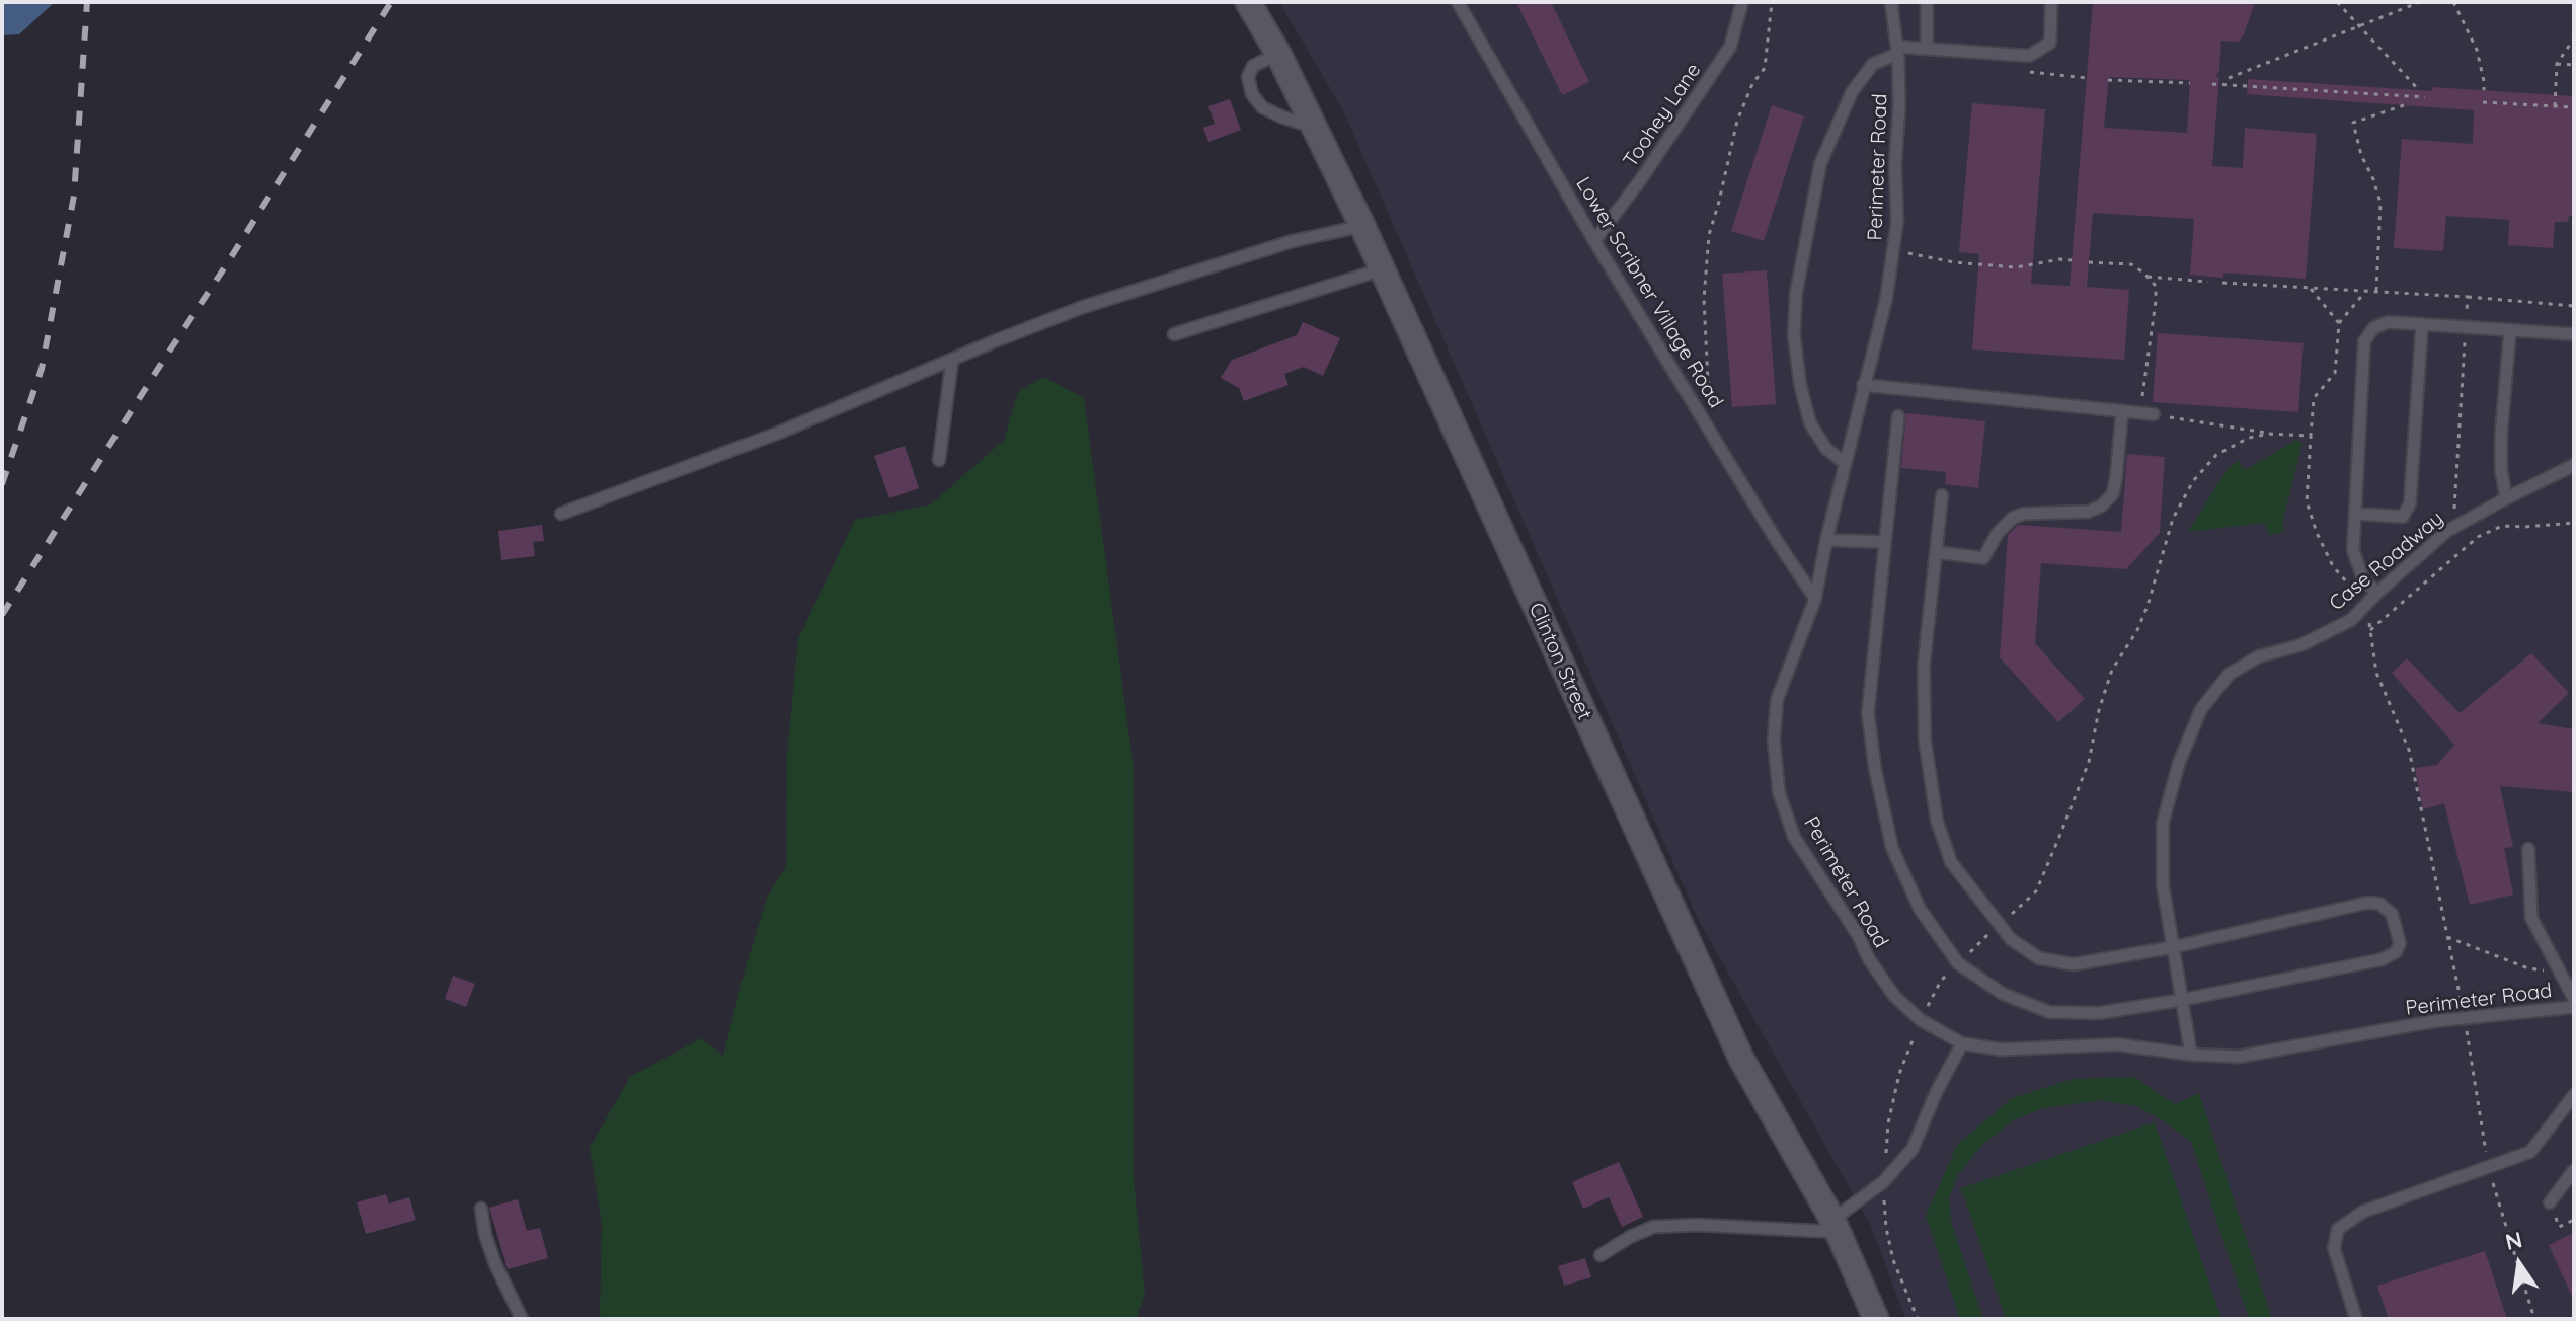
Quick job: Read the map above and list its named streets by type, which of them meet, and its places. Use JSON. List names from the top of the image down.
{
  "streets": {
    "street": ["Clinton Street"],
    "lane": [
      "Toohey Lane",
      "Perimeter Road",
      "Lower Scribner Village Road",
      "Case Roadway"
    ]
  },
  "crossings": [
    ["Toohey Lane", "Lower Scribner Village Road"],
    ["Perimeter Road", "Lower Scribner Village Road"],
    ["Perimeter Road", "Case Roadway"]
  ],
  "north": "top"
}
